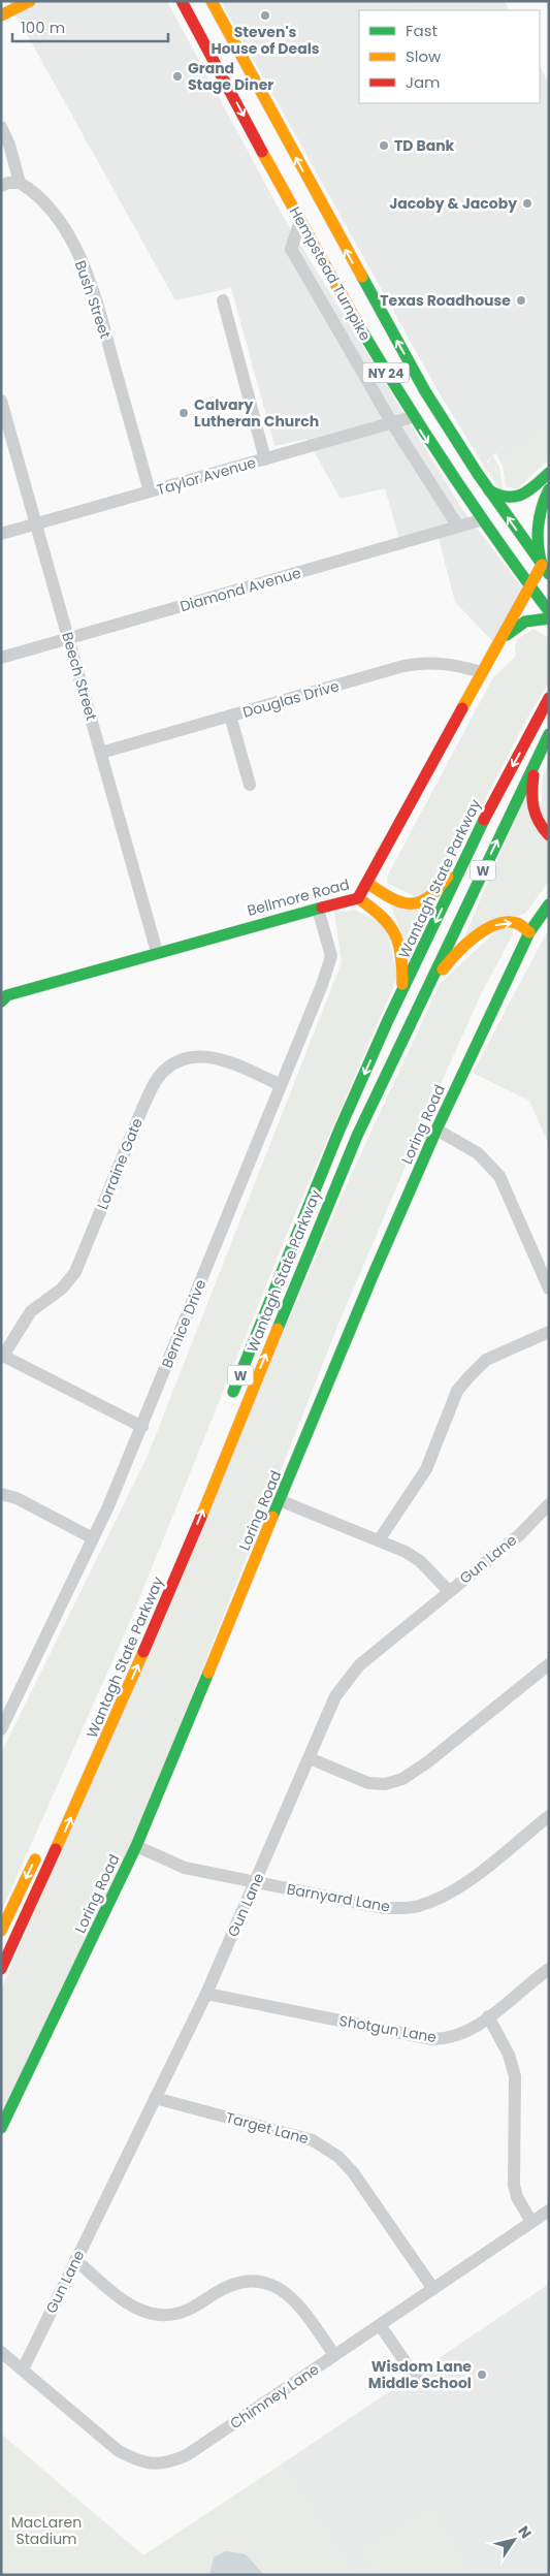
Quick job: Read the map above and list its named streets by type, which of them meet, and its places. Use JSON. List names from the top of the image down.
{
  "streets": {
    "main road": [
      "Hempstead Turnpike",
      "NY 24",
      "W",
      "Wantagh State Parkway",
      "Bellmore Road",
      "Loring Road"
    ],
    "street": [
      "Bush Street",
      "Taylor Avenue",
      "Diamond Avenue",
      "Beech Street",
      "Douglas Drive",
      "Lorraine Gate",
      "Bernice Drive",
      "Gun Lane",
      "Barnyard Lane",
      "Shotgun Lane",
      "Target Lane",
      "Chimney Lane"
    ]
  },
  "crossings": [
    ["Hempstead Turnpike", "Taylor Avenue"],
    ["Hempstead Turnpike", "Diamond Avenue"],
    ["Hempstead Turnpike", "Bellmore Road"],
    ["Bush Street", "Taylor Avenue"],
    ["Taylor Avenue", "Beech Street"],
    ["Diamond Avenue", "Beech Street"],
    ["Beech Street", "Douglas Drive"],
    ["Beech Street", "Bellmore Road"],
    ["Douglas Drive", "Bellmore Road"],
    ["Bellmore Road", "Bernice Drive"],
    ["Loring Road", "Barnyard Lane"],
    ["Lorraine Gate", "Bernice Drive"],
    ["Gun Lane", "Barnyard Lane"],
    ["Gun Lane", "Shotgun Lane"],
    ["Gun Lane", "Target Lane"],
    ["Gun Lane", "Chimney Lane"],
    ["Target Lane", "Chimney Lane"]
  ],
  "parks": ["MacLaren Stadium"],
  "places": [
    "Steven's House of Deals",
    "Grand Stage Diner",
    "TD Bank",
    "Jacoby & Jacoby",
    "Texas Roadhouse",
    "Calvary Lutheran Church",
    "Wisdom Lane Middle School"
  ],
  "legend": ["Fast", "Slow", "Jam"],
  "scale_bar": "100 m",
  "north": "top right"
}
